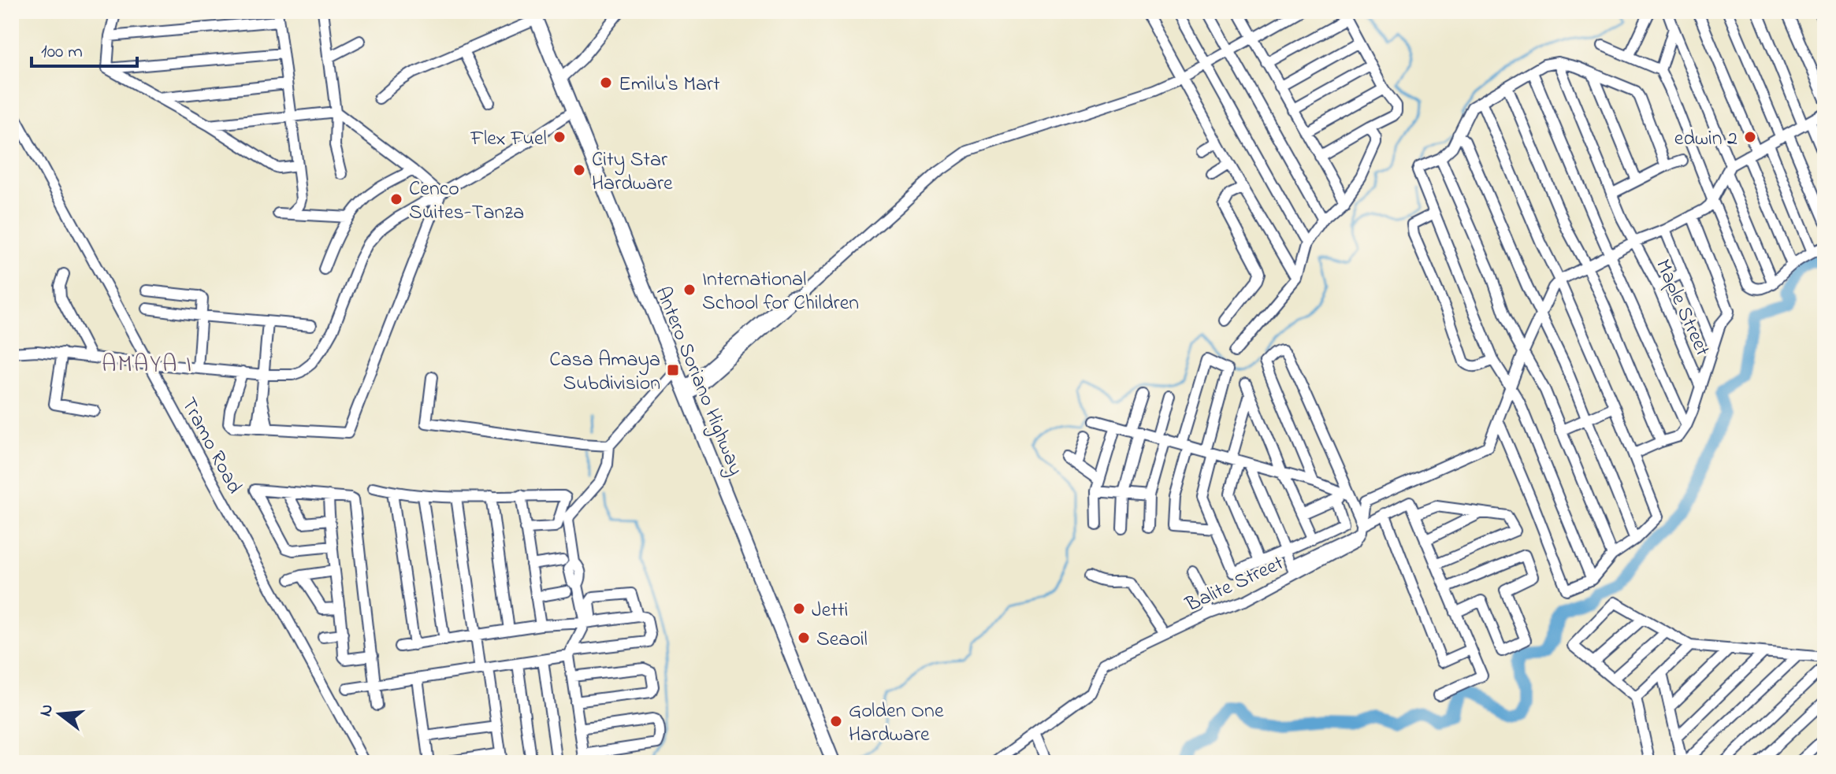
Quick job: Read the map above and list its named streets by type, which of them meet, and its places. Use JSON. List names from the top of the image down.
{
  "streets": {
    "main road": ["Antero Soriano Highway"],
    "street": ["Maple Street", "Tramo Road", "Balite Street"]
  },
  "districts": ["AMAYA I"],
  "places": {
    "other": [
      "Emilu's Mart",
      "Flex Fuel",
      "edwin 2",
      "City Star Hardware",
      "Cenco Suites-Tanza",
      "International School for Children",
      "Jetti",
      "Seaoil",
      "Golden One Hardware"
    ],
    "transit": ["Casa Amaya Subdivision"]
  },
  "scale_bar": "100 m",
  "north": "left"
}
